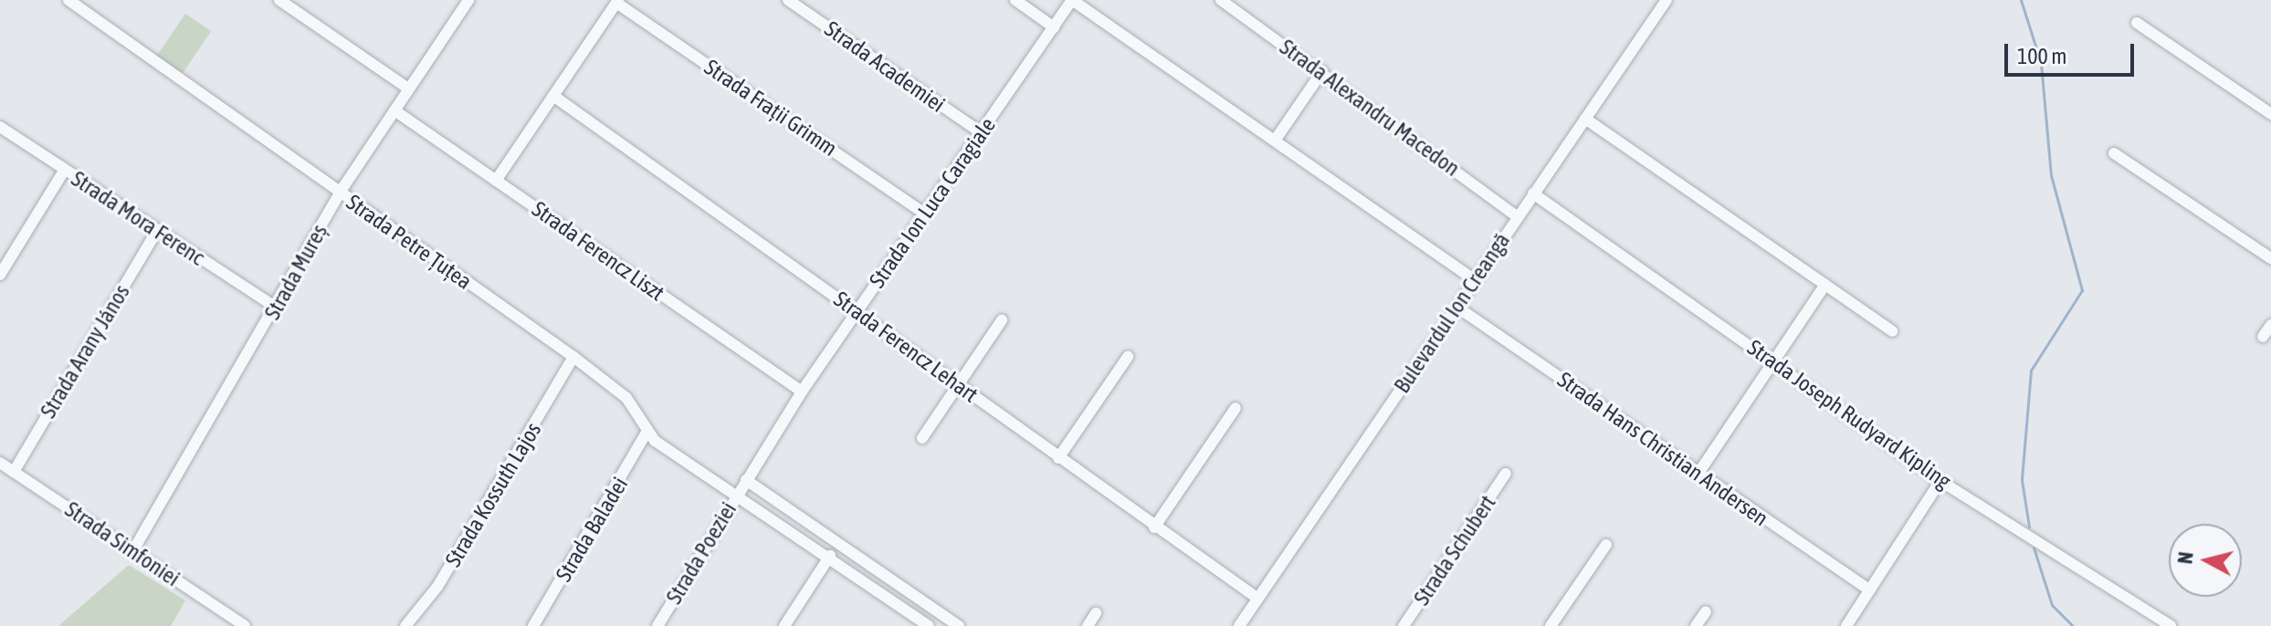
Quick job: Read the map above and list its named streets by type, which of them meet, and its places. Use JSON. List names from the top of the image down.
{
  "streets": {
    "street": [
      "Strada Academiei",
      "Strada Frații Grimm",
      "Strada Alexandru Macedon",
      "Strada Ion Luca Caragiale",
      "Strada Mora Ferenc",
      "Strada Petre Țuțea",
      "Strada Ferencz Liszt",
      "Strada Mureș",
      "Bulevardul Ion Creangă",
      "Strada Ferencz Lehart",
      "Strada Arany János",
      "Strada Joseph Rudyard Kipling",
      "Strada Hans Christian Andersen",
      "Strada Kossuth Lajos",
      "Strada Baladei",
      "Strada Simfoniei",
      "Strada Schubert",
      "Strada Poeziei"
    ]
  },
  "crossings": [
    ["Strada Academiei", "Strada Ion Luca Caragiale"],
    ["Strada Frații Grimm", "Strada Ion Luca Caragiale"],
    ["Strada Alexandru Macedon", "Bulevardul Ion Creangă"],
    ["Strada Ion Luca Caragiale", "Strada Ferencz Liszt"],
    ["Strada Ion Luca Caragiale", "Strada Ferencz Lehart"],
    ["Strada Ion Luca Caragiale", "Strada Poeziei"],
    ["Strada Mora Ferenc", "Strada Mureș"],
    ["Strada Mora Ferenc", "Strada Arany János"],
    ["Strada Petre Țuțea", "Strada Mureș"],
    ["Strada Petre Țuțea", "Strada Kossuth Lajos"],
    ["Strada Petre Țuțea", "Strada Baladei"],
    ["Strada Petre Țuțea", "Strada Poeziei"],
    ["Strada Ferencz Liszt", "Strada Mureș"],
    ["Strada Mureș", "Strada Simfoniei"],
    ["Bulevardul Ion Creangă", "Strada Ferencz Lehart"],
    ["Bulevardul Ion Creangă", "Strada Joseph Rudyard Kipling"],
    ["Bulevardul Ion Creangă", "Strada Hans Christian Andersen"],
    ["Strada Arany János", "Strada Simfoniei"]
  ],
  "scale_bar": "100 m",
  "north": "left"
}
